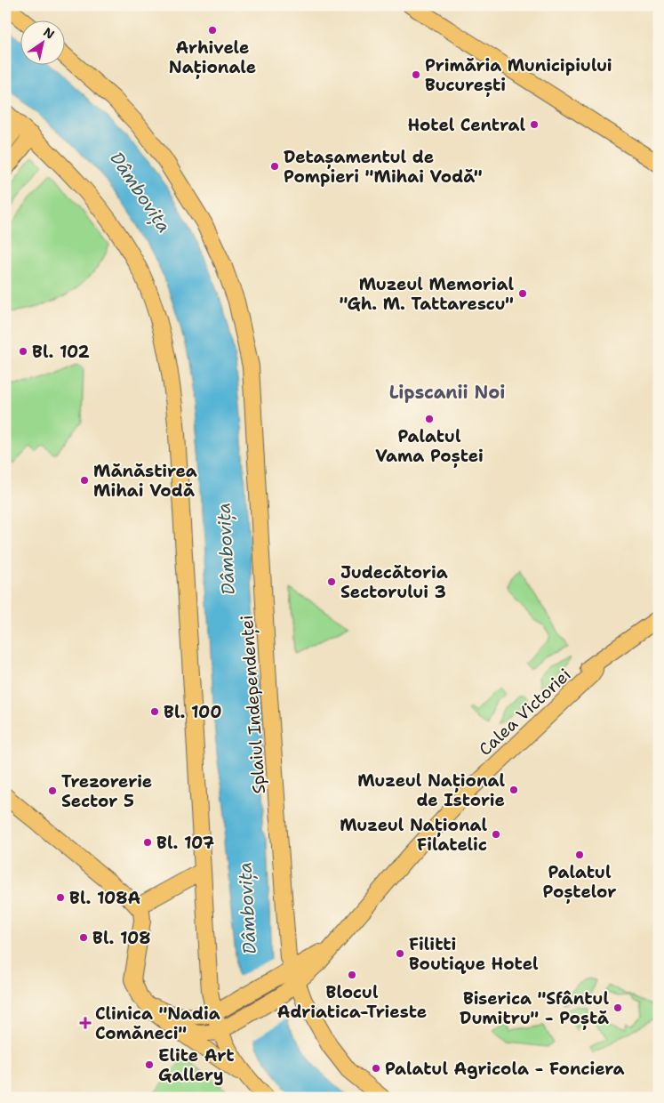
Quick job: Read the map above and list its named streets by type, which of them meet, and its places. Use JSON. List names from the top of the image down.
{
  "streets": {
    "main road": ["Splaiul Independenței", "Calea Victoriei"]
  },
  "crossings": [
    ["Splaiul Independenței", "Calea Victoriei"]
  ],
  "districts": ["Lipscanii Noi"],
  "water": ["Dâmbovița"],
  "places": {
    "other": [
      "Arhivele Naționale",
      "Primăria Municipiului București",
      "Hotel Central",
      "Detașamentul de Pompieri \"Mihai Vodă\"",
      "Muzeul Memorial \"Gh. M. Tattarescu\"",
      "Bl. 102",
      "Palatul Vama Poștei",
      "Mănăstirea Mihai Vodă",
      "Judecătoria Sectorului 3",
      "Bl. 100",
      "Muzeul Național de Istorie",
      "Trezorerie Sector 5",
      "Muzeul Național Filatelic",
      "Bl. 107",
      "Palatul Poștelor",
      "Bl. 108A",
      "Bl. 108",
      "Filitti Boutique Hotel",
      "Blocul Adriatica-Trieste",
      "Biserica \"Sfântul Dumitru\" - Poștă",
      "Elite Art Gallery",
      "Palatul Agricola - Fonciera"
    ],
    "health": ["Clinica \"Nadia Comăneci\""]
  },
  "north": "top right"
}
